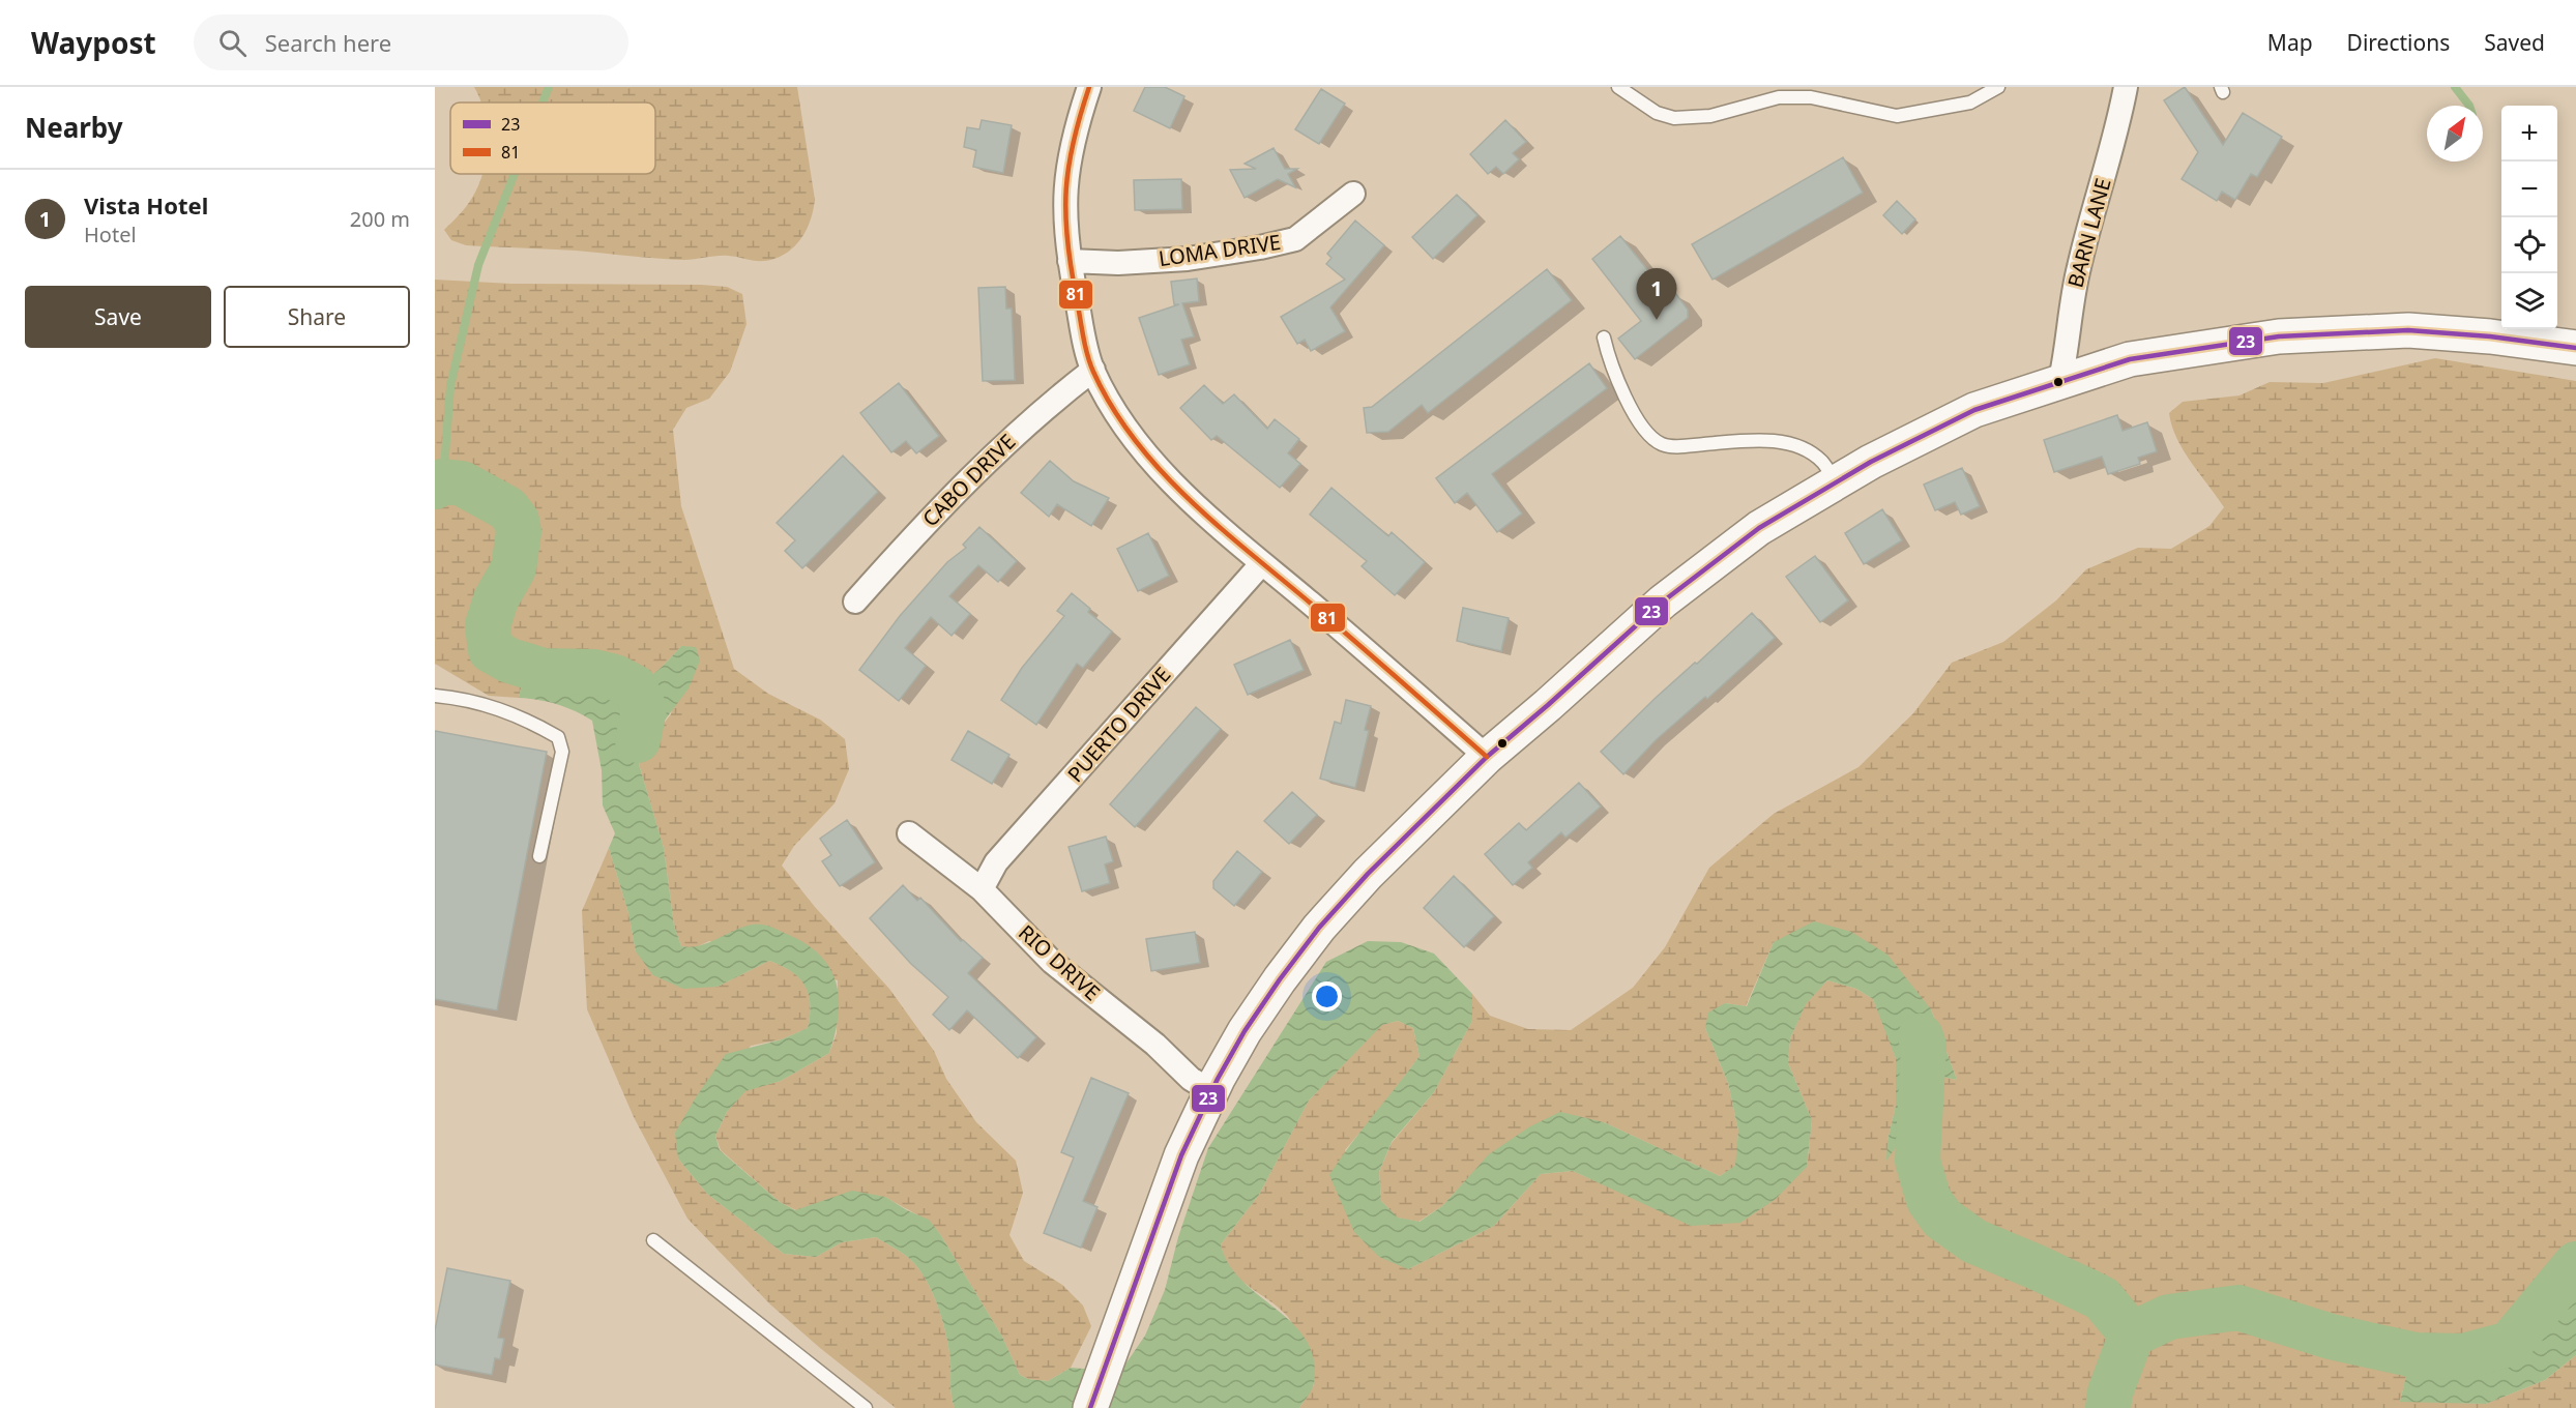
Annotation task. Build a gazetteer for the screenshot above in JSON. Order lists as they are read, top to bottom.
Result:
{
  "streets": {
    "street": [
      "BARN LANE",
      "LOMA DRIVE",
      "CABO DRIVE",
      "PUERTO DRIVE",
      "RIO DRIVE"
    ]
  },
  "crossings": [
    ["PUERTO DRIVE", "RIO DRIVE"]
  ],
  "lines": ["transit line 81", "transit line 23"],
  "legend": ["23", "81"],
  "north": "top right",
  "page": {
    "header": "Waypost",
    "search": "Search here",
    "nav": ["Map", "Directions", "Saved"],
    "heading": "Nearby",
    "map_buttons": ["+", "−"],
    "list": [
      {
        "mark": "1",
        "name": "Vista Hotel",
        "note": "Hotel",
        "value": "200 m"
      }
    ],
    "buttons": ["Save", "Share"],
    "pins": "1"
  }
}
